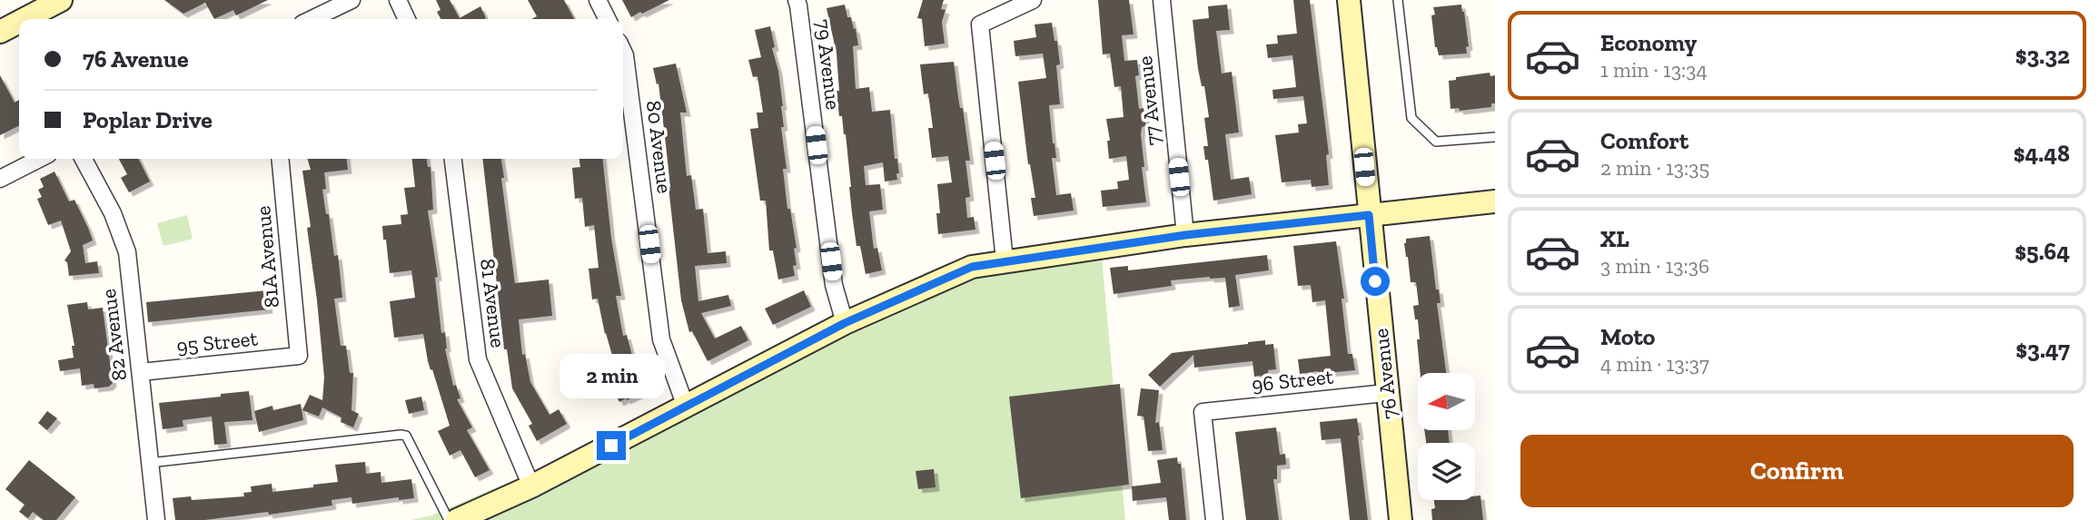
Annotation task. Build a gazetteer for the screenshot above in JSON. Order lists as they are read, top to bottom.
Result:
{
  "streets": {
    "street": [
      "79 Avenue",
      "77 Avenue",
      "80 Avenue",
      "81A Avenue",
      "81 Avenue",
      "82 Avenue",
      "95 Street",
      "76 Avenue",
      "96 Street"
    ]
  },
  "crossings": [
    ["81A Avenue", "95 Street"],
    ["82 Avenue", "95 Street"],
    ["76 Avenue", "96 Street"]
  ],
  "north": "left",
  "page": {
    "list": [
      {
        "name": "Economy",
        "note": "1 min · 13:34",
        "value": "$3.32"
      },
      {
        "name": "Comfort",
        "note": "2 min · 13:35",
        "value": "$4.48"
      },
      {
        "name": "XL",
        "note": "3 min · 13:36",
        "value": "$5.64"
      },
      {
        "name": "Moto",
        "note": "4 min · 13:37",
        "value": "$3.47"
      }
    ],
    "banner": ["76 Avenue", "Poplar Drive"],
    "bubble": "2 min",
    "buttons": "Confirm"
  }
}
